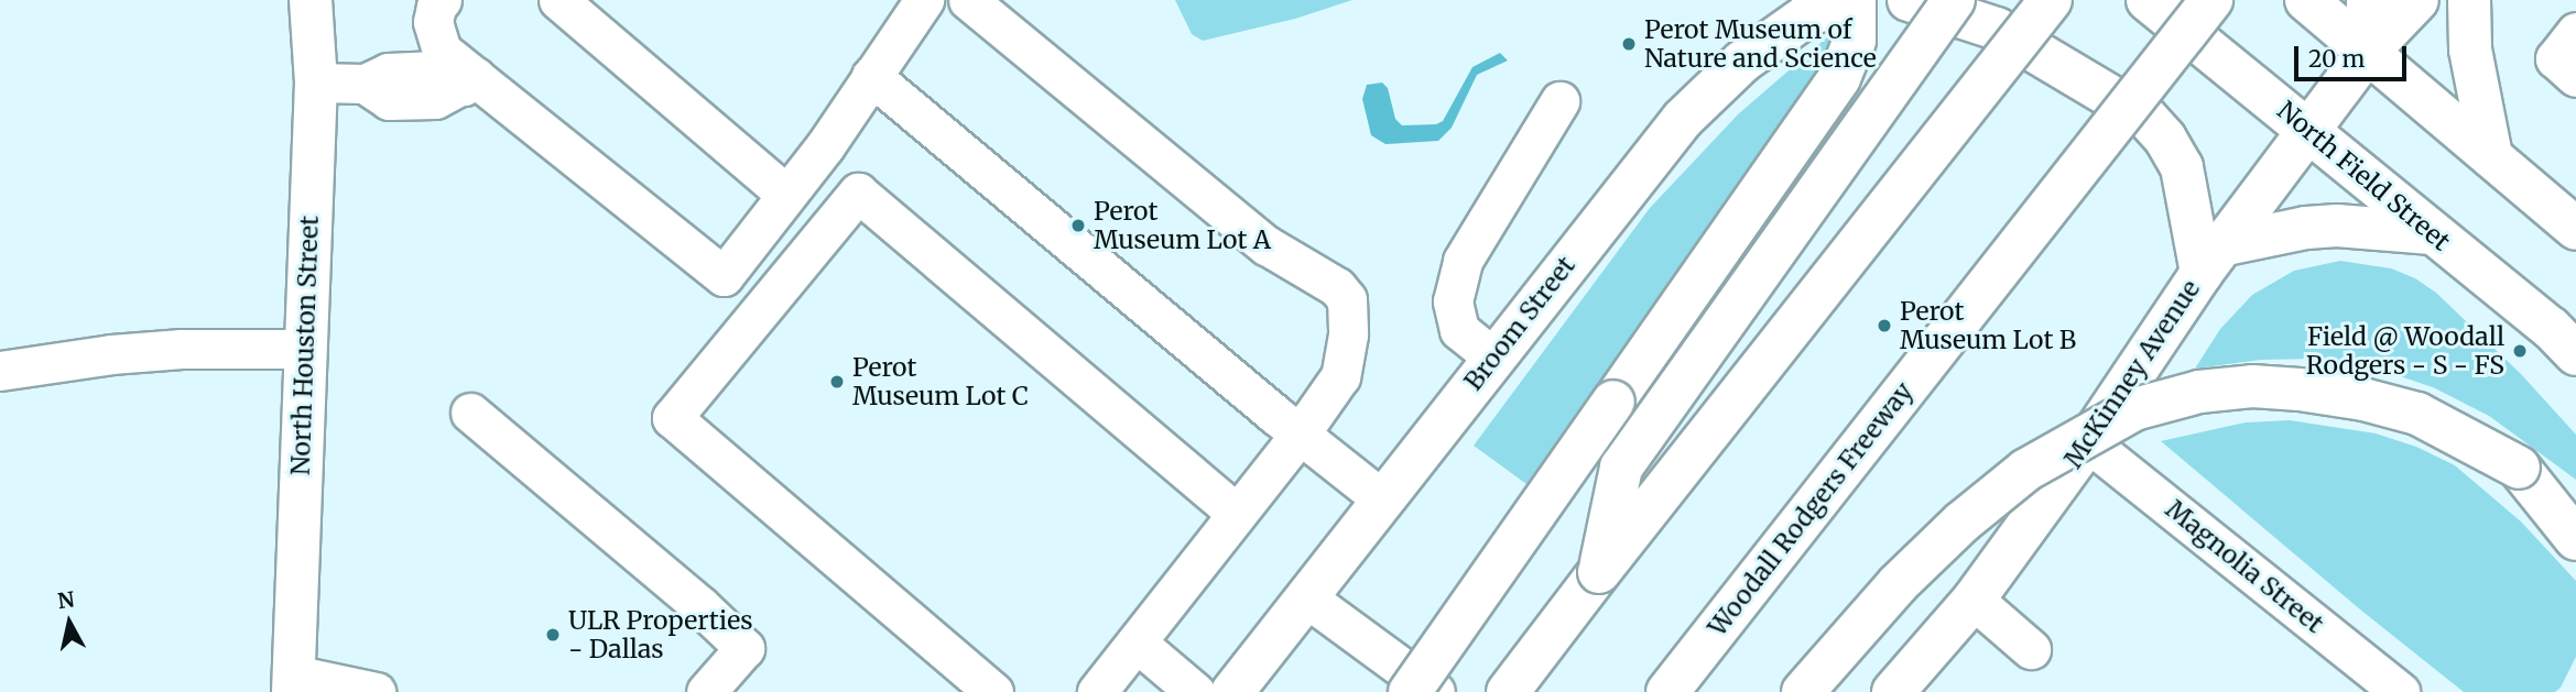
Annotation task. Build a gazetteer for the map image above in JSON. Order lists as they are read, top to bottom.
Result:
{
  "streets": {
    "main road": [
      "North Field Street",
      "Broom Street",
      "North Houston Street",
      "McKinney Avenue",
      "Woodall Rodgers Freeway"
    ],
    "street": ["Magnolia Street"]
  },
  "crossings": [
    ["North Field Street", "McKinney Avenue"],
    ["McKinney Avenue", "Magnolia Street"]
  ],
  "places": [
    "Perot Museum of Nature and Science",
    "Perot Museum Lot A",
    "Perot Museum Lot B",
    "Field @ Woodall Rodgers - S - FS",
    "Perot Museum Lot C",
    "ULR Properties - Dallas"
  ],
  "scale_bar": "20 m",
  "north": "top"
}
